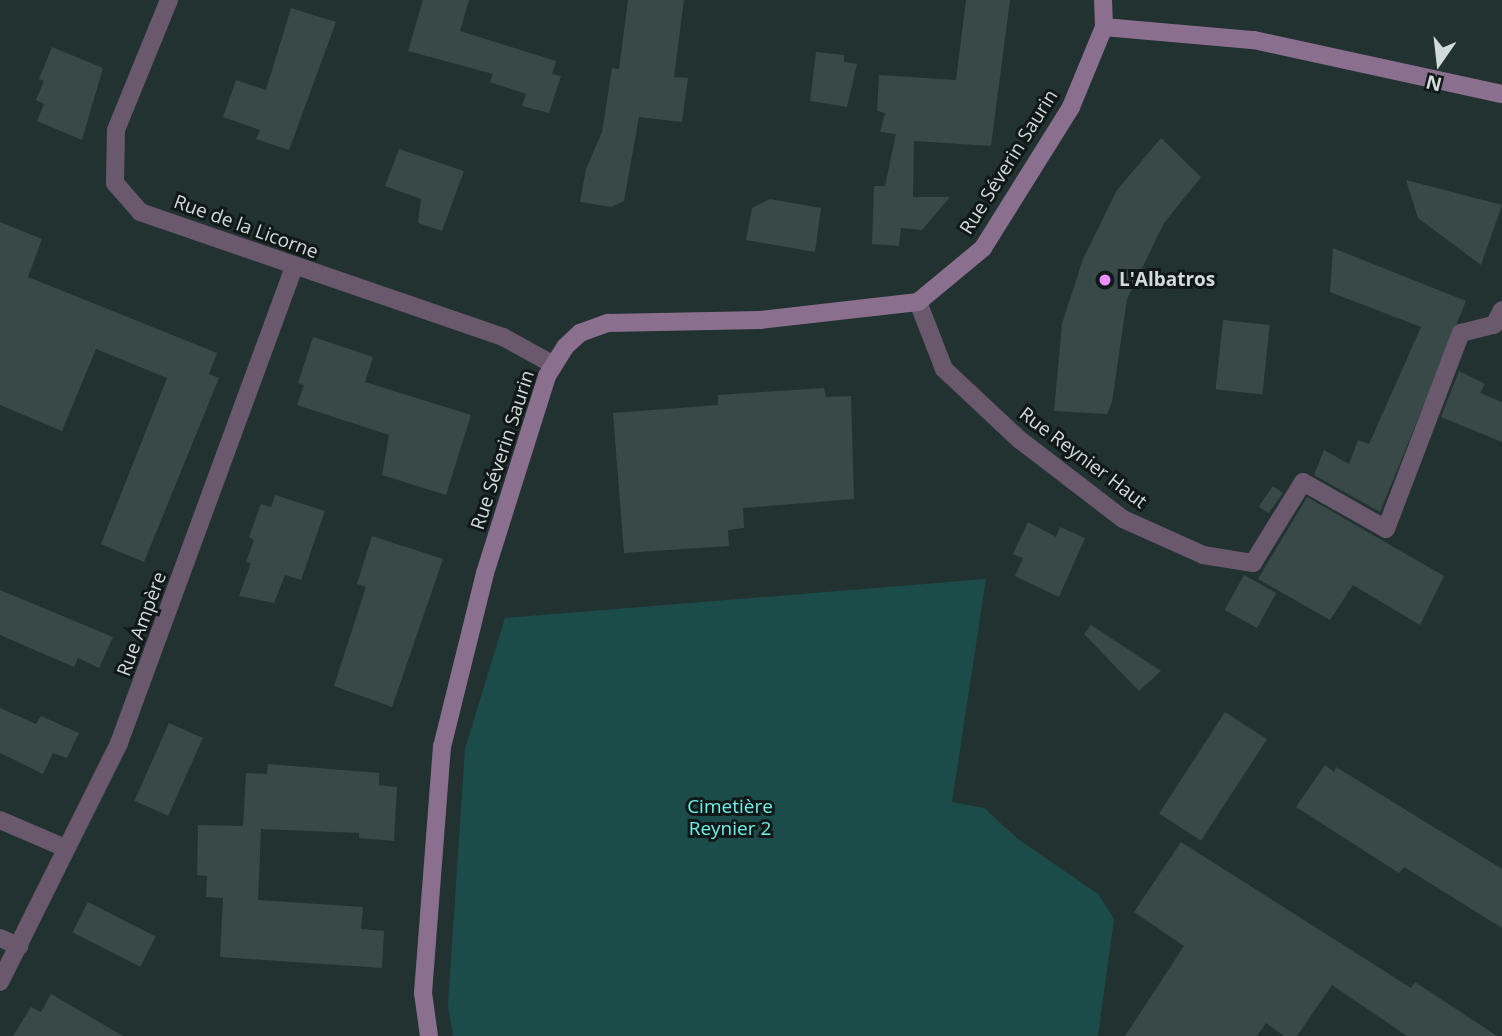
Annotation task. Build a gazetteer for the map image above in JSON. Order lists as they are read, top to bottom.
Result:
{
  "streets": {
    "street": [
      "Rue Séverin Saurin",
      "Rue de la Licorne",
      "Rue Reynier Haut",
      "Rue Ampère"
    ]
  },
  "crossings": [
    ["Rue Séverin Saurin", "Rue de la Licorne"],
    ["Rue Séverin Saurin", "Rue Reynier Haut"],
    ["Rue de la Licorne", "Rue Ampère"]
  ],
  "parks": ["Cimetière Reynier 2"],
  "places": ["L'Albatros"],
  "north": "bottom"
}
